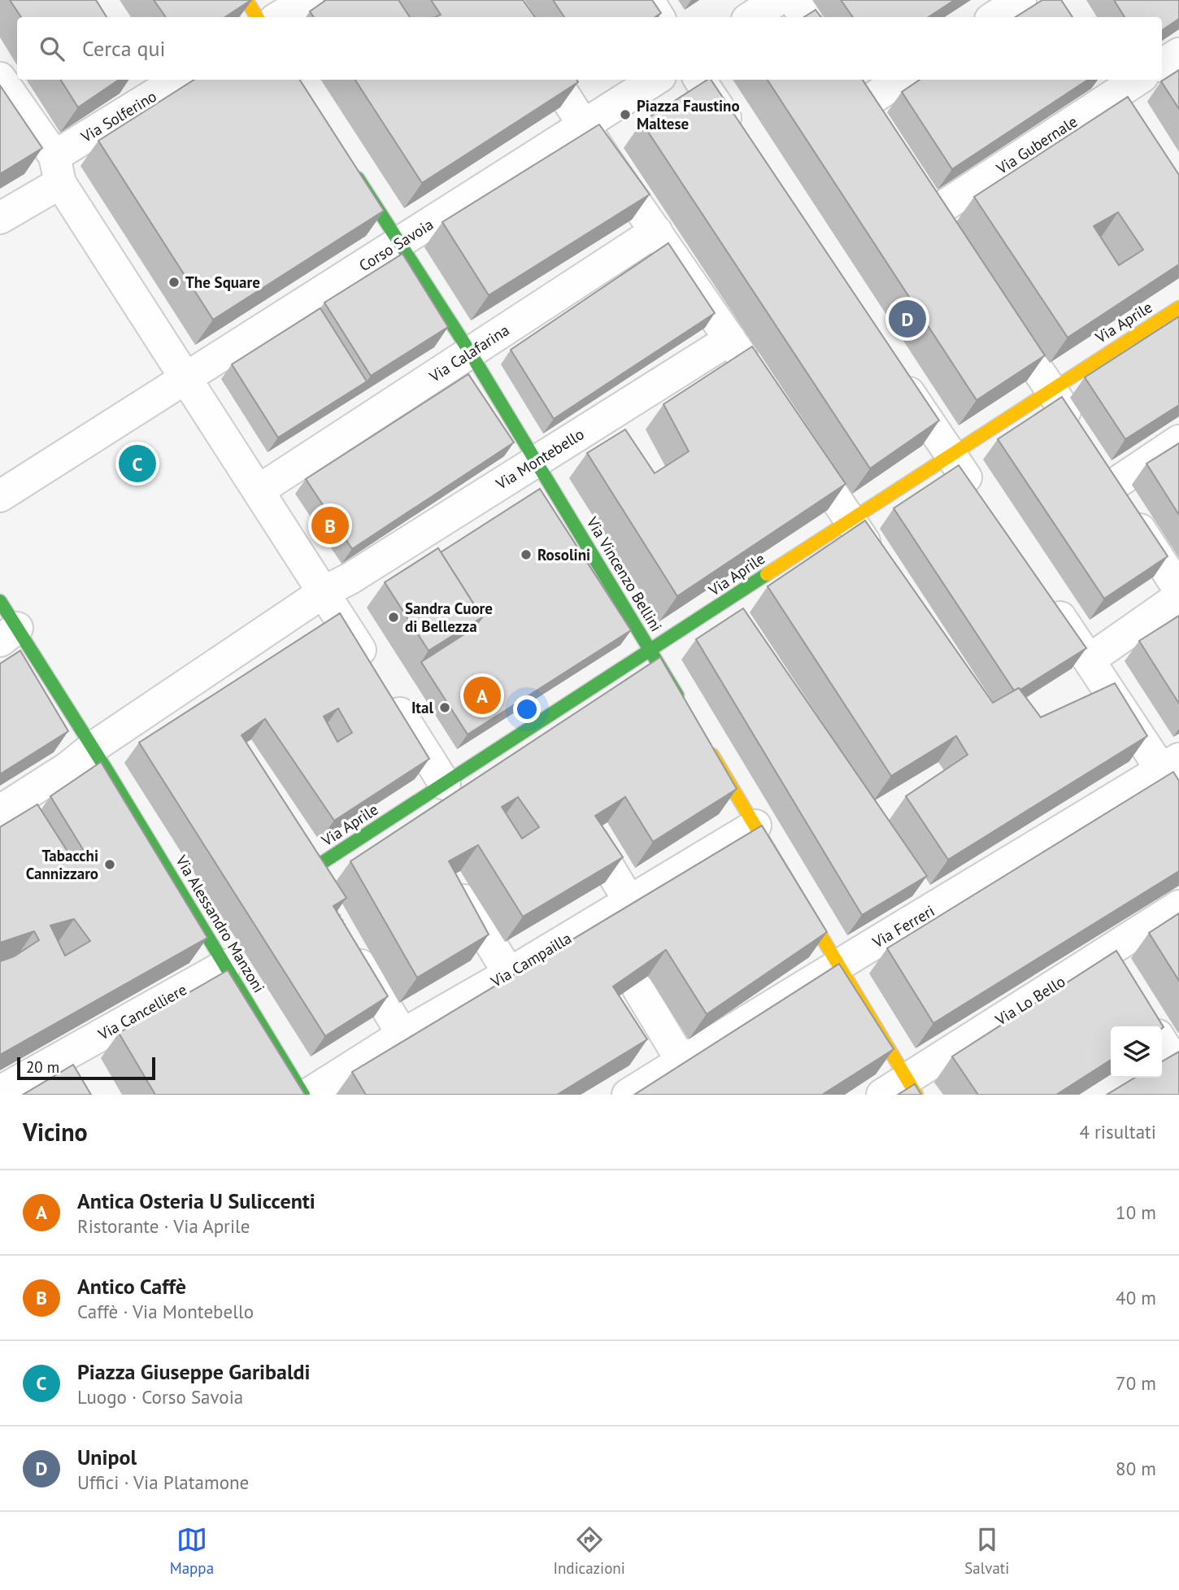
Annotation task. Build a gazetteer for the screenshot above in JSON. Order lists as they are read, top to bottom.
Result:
{
  "streets": {
    "street": [
      "Via Solferino",
      "Via Gubernale",
      "Corso Savoia",
      "Via Aprile",
      "Via Calafarina",
      "Via Montebello",
      "Via Vincenzo Bellini",
      "Via Alessandro Manzoni",
      "Via Ferreri",
      "Via Campailla",
      "Via Lo Bello",
      "Via Cancelliere"
    ]
  },
  "crossings": [
    ["Corso Savoia", "Via Vincenzo Bellini"],
    ["Via Aprile", "Via Vincenzo Bellini"],
    ["Via Calafarina", "Via Vincenzo Bellini"],
    ["Via Montebello", "Via Vincenzo Bellini"],
    ["Via Montebello", "Via Alessandro Manzoni"],
    ["Via Alessandro Manzoni", "Via Campailla"],
    ["Via Alessandro Manzoni", "Via Cancelliere"]
  ],
  "places": [
    "Piazza Faustino Maltese",
    "The Square",
    "Rosolini",
    "Sandra Cuore di Bellezza",
    "Ital",
    "Tabacchi Cannizzaro"
  ],
  "scale_bar": "20 m",
  "page": {
    "search": "Cerca qui",
    "pins": [
      "D",
      "C",
      "B",
      "A"
    ],
    "scale": "20 m",
    "heading": ["Vicino", "4 risultati"],
    "list": [
      {
        "mark": "A",
        "name": "Antica Osteria U Suliccenti",
        "note": "Ristorante · Via Aprile",
        "value": "10 m"
      },
      {
        "mark": "B",
        "name": "Antico Caffè",
        "note": "Caffè · Via Montebello",
        "value": "40 m"
      },
      {
        "mark": "C",
        "name": "Piazza Giuseppe Garibaldi",
        "note": "Luogo · Corso Savoia",
        "value": "70 m"
      },
      {
        "mark": "D",
        "name": "Unipol",
        "note": "Uffici · Via Platamone",
        "value": "80 m"
      }
    ],
    "nav": ["Mappa", "Indicazioni", "Salvati"]
  }
}
